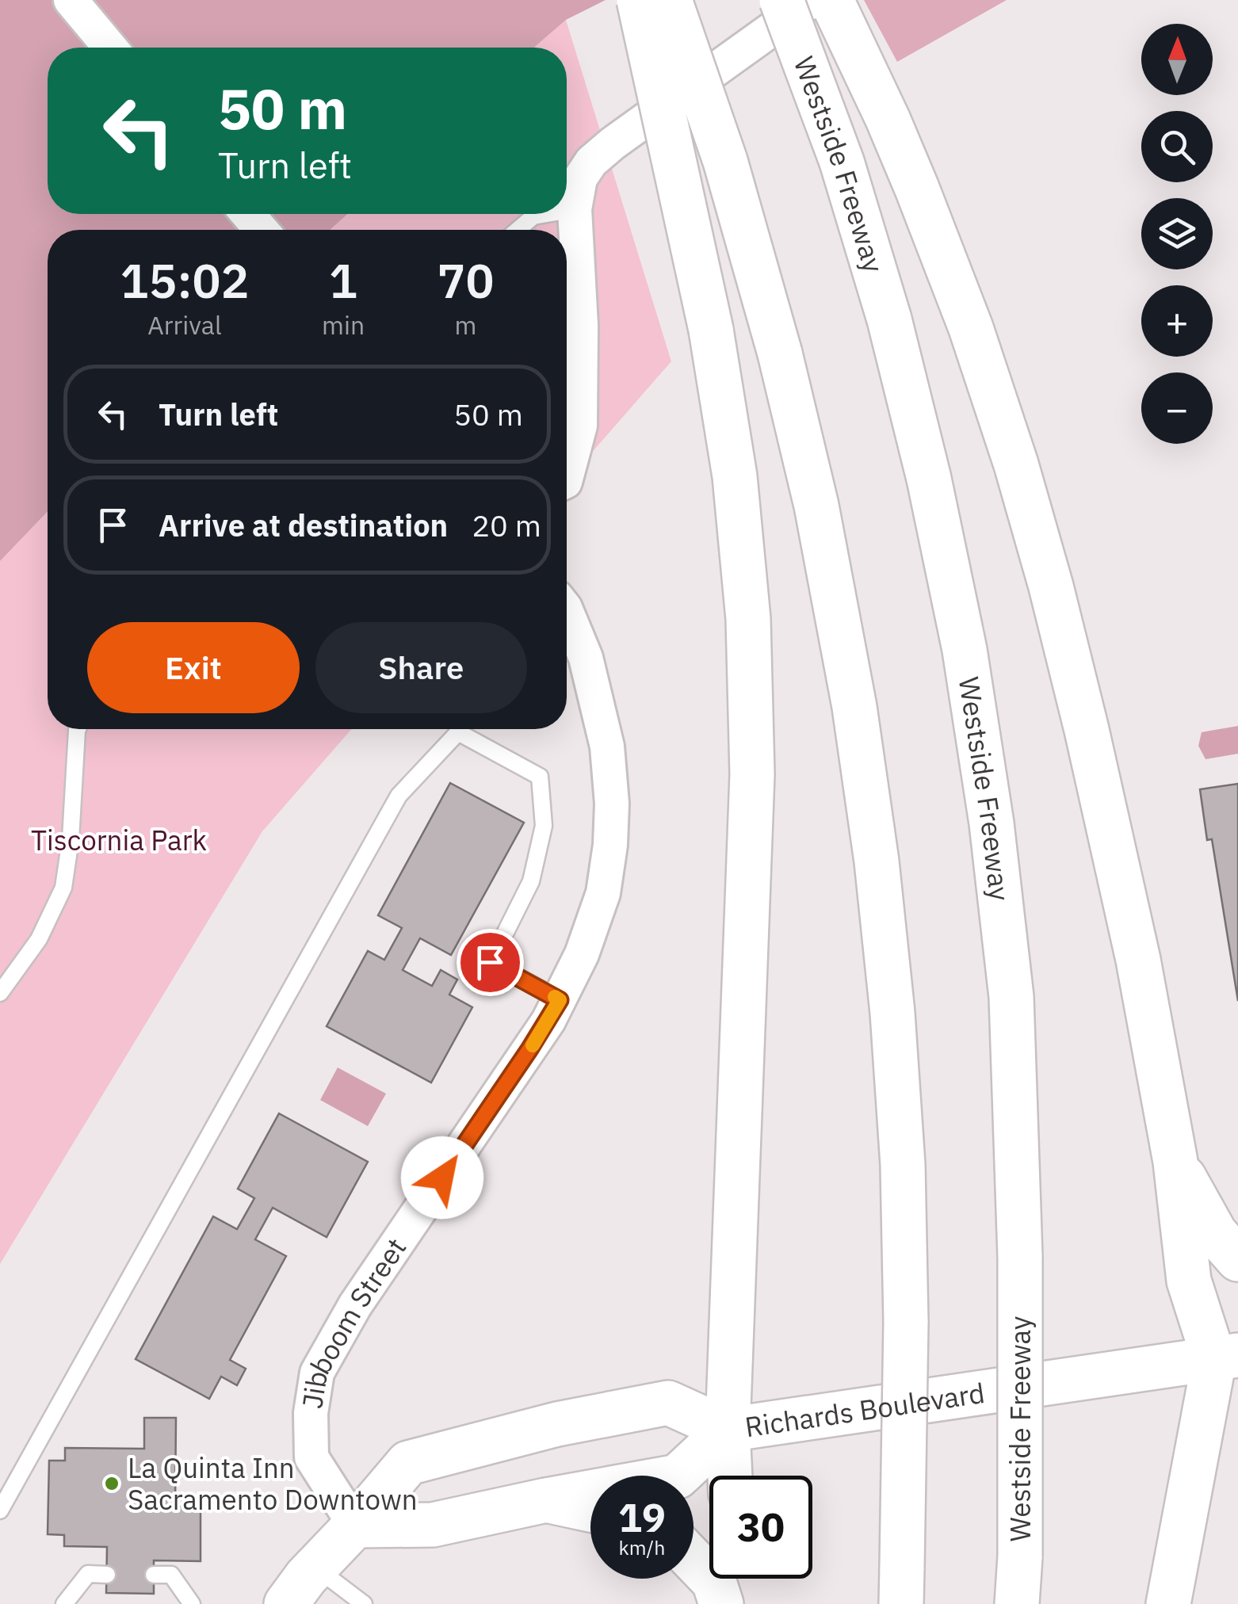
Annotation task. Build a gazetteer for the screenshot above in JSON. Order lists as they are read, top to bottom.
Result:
{
  "streets": {
    "main road": ["Westside Freeway", "Richards Boulevard"],
    "street": ["Jibboom Street"]
  },
  "crossings": [
    ["Jibboom Street", "Richards Boulevard"]
  ],
  "parks": ["Tiscornia Park"],
  "places": ["La Quinta Inn Sacramento Downtown"],
  "north": "top",
  "page": {
    "map_buttons": ["+", "−"],
    "turn": ["50 m", "Turn left"],
    "eta": [
      "15:02",
      "Arrival",
      "1",
      "min",
      "70",
      "m"
    ],
    "list": [
      {
        "name": "Turn left",
        "value": "50 m"
      },
      {
        "name": "Arrive at destination",
        "value": "20 m"
      }
    ],
    "buttons": ["Exit", "Share"],
    "speed": "19 km/h",
    "limit": "30"
  }
}
